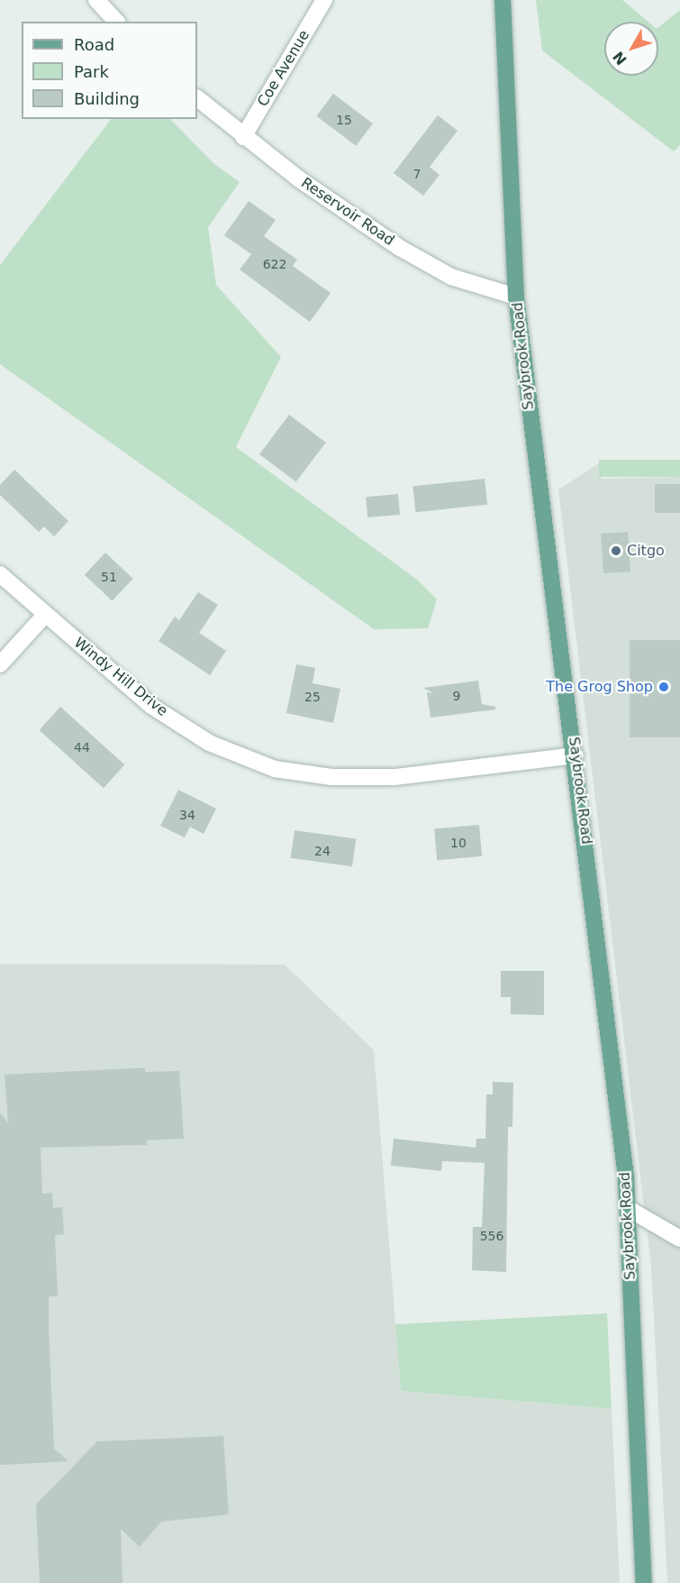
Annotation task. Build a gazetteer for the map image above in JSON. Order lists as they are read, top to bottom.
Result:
{
  "streets": {
    "main road": ["Saybrook Road"],
    "street": ["Coe Avenue", "Reservoir Road", "Windy Hill Drive"]
  },
  "crossings": [
    ["Coe Avenue", "Reservoir Road"],
    ["Reservoir Road", "Saybrook Road"],
    ["Saybrook Road", "Windy Hill Drive"]
  ],
  "places": ["Citgo", "The Grog Shop"],
  "house_numbers": [
    "15",
    "7",
    "622",
    "51",
    "9",
    "25",
    "44",
    "34",
    "10",
    "24",
    "556"
  ],
  "legend": ["Road", "Park", "Building"],
  "north": "bottom left"
}
